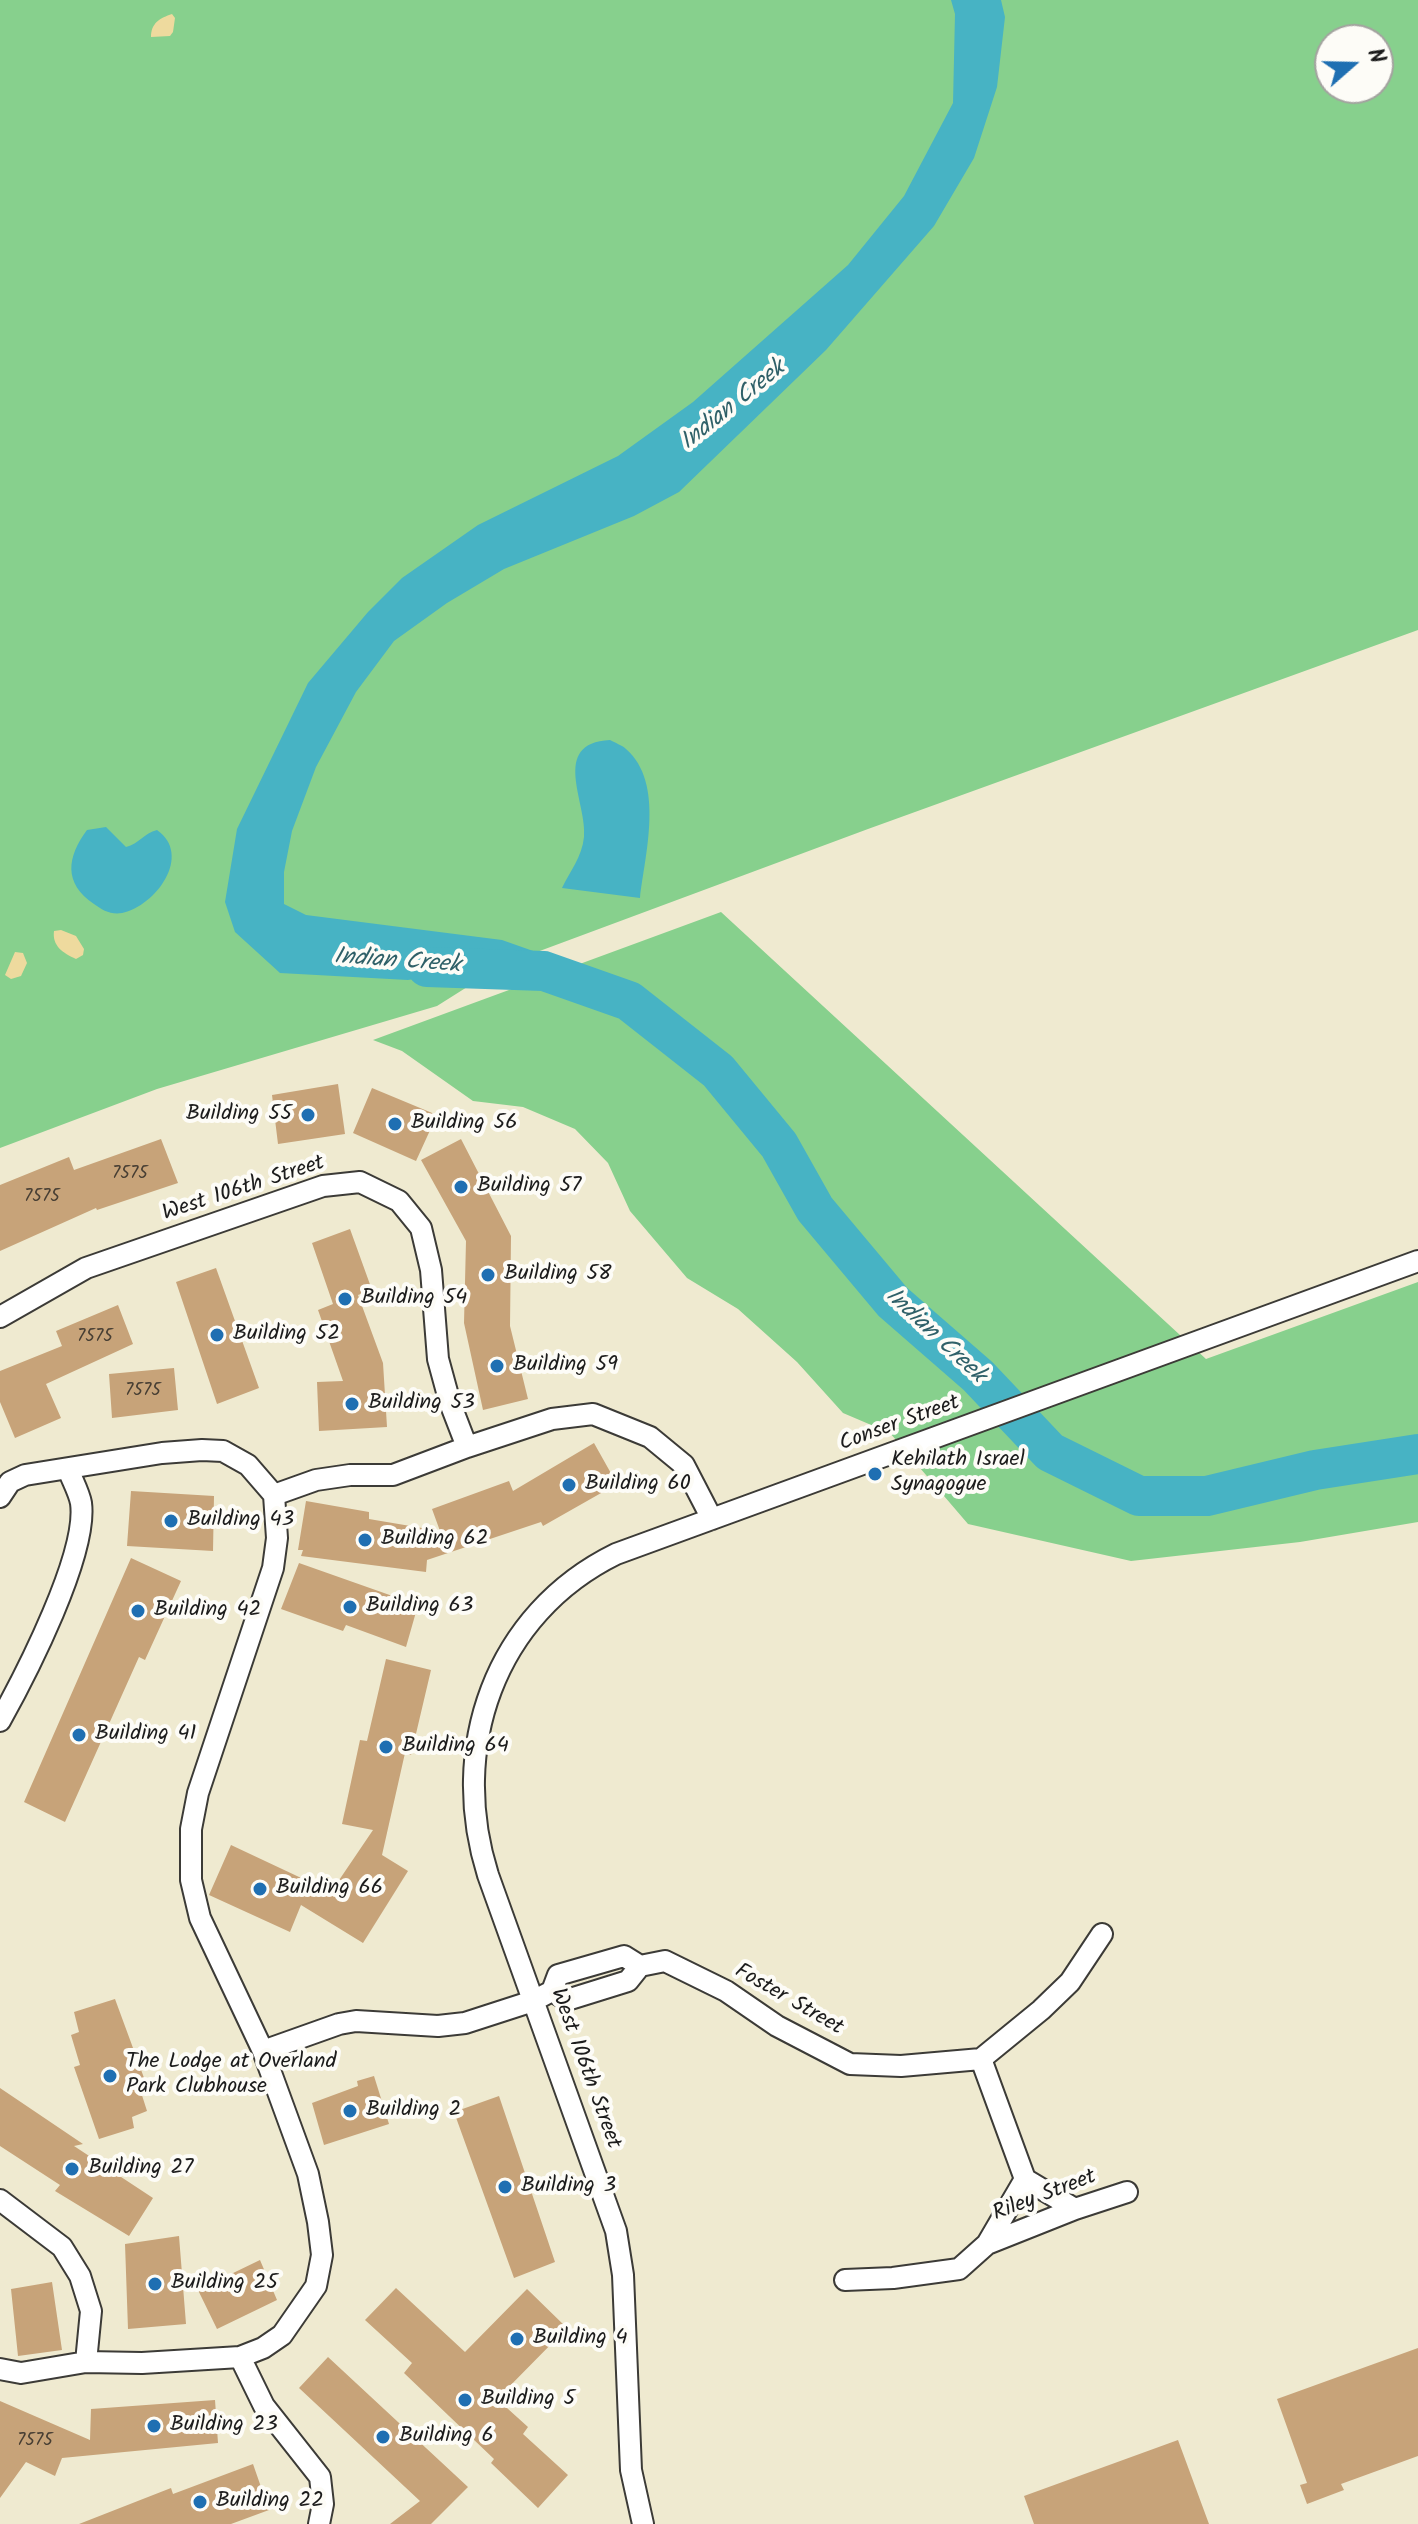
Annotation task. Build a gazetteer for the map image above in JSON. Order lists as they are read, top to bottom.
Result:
{
  "streets": {
    "street": [
      "West 106th Street",
      "Conser Street",
      "Foster Street",
      "Riley Street"
    ]
  },
  "crossings": [
    ["West 106th Street", "Conser Street"],
    ["West 106th Street", "Foster Street"]
  ],
  "water": ["Indian Creek"],
  "places": [
    "Building 55",
    "Building 56",
    "Building 57",
    "Building 58",
    "Building 54",
    "Building 52",
    "Building 59",
    "Building 53",
    "Kehilath Israel Synagogue",
    "Building 60",
    "Building 43",
    "Building 62",
    "Building 63",
    "Building 42",
    "Building 41",
    "Building 64",
    "Building 66",
    "The Lodge at Overland Park Clubhouse",
    "Building 2",
    "Building 27",
    "Building 3",
    "Building 25",
    "Building 4",
    "Building 5",
    "Building 23",
    "Building 6",
    "Building 22"
  ],
  "house_numbers": [
    "7575",
    "7575",
    "7575",
    "7575",
    "7575"
  ],
  "north": "right"
}
